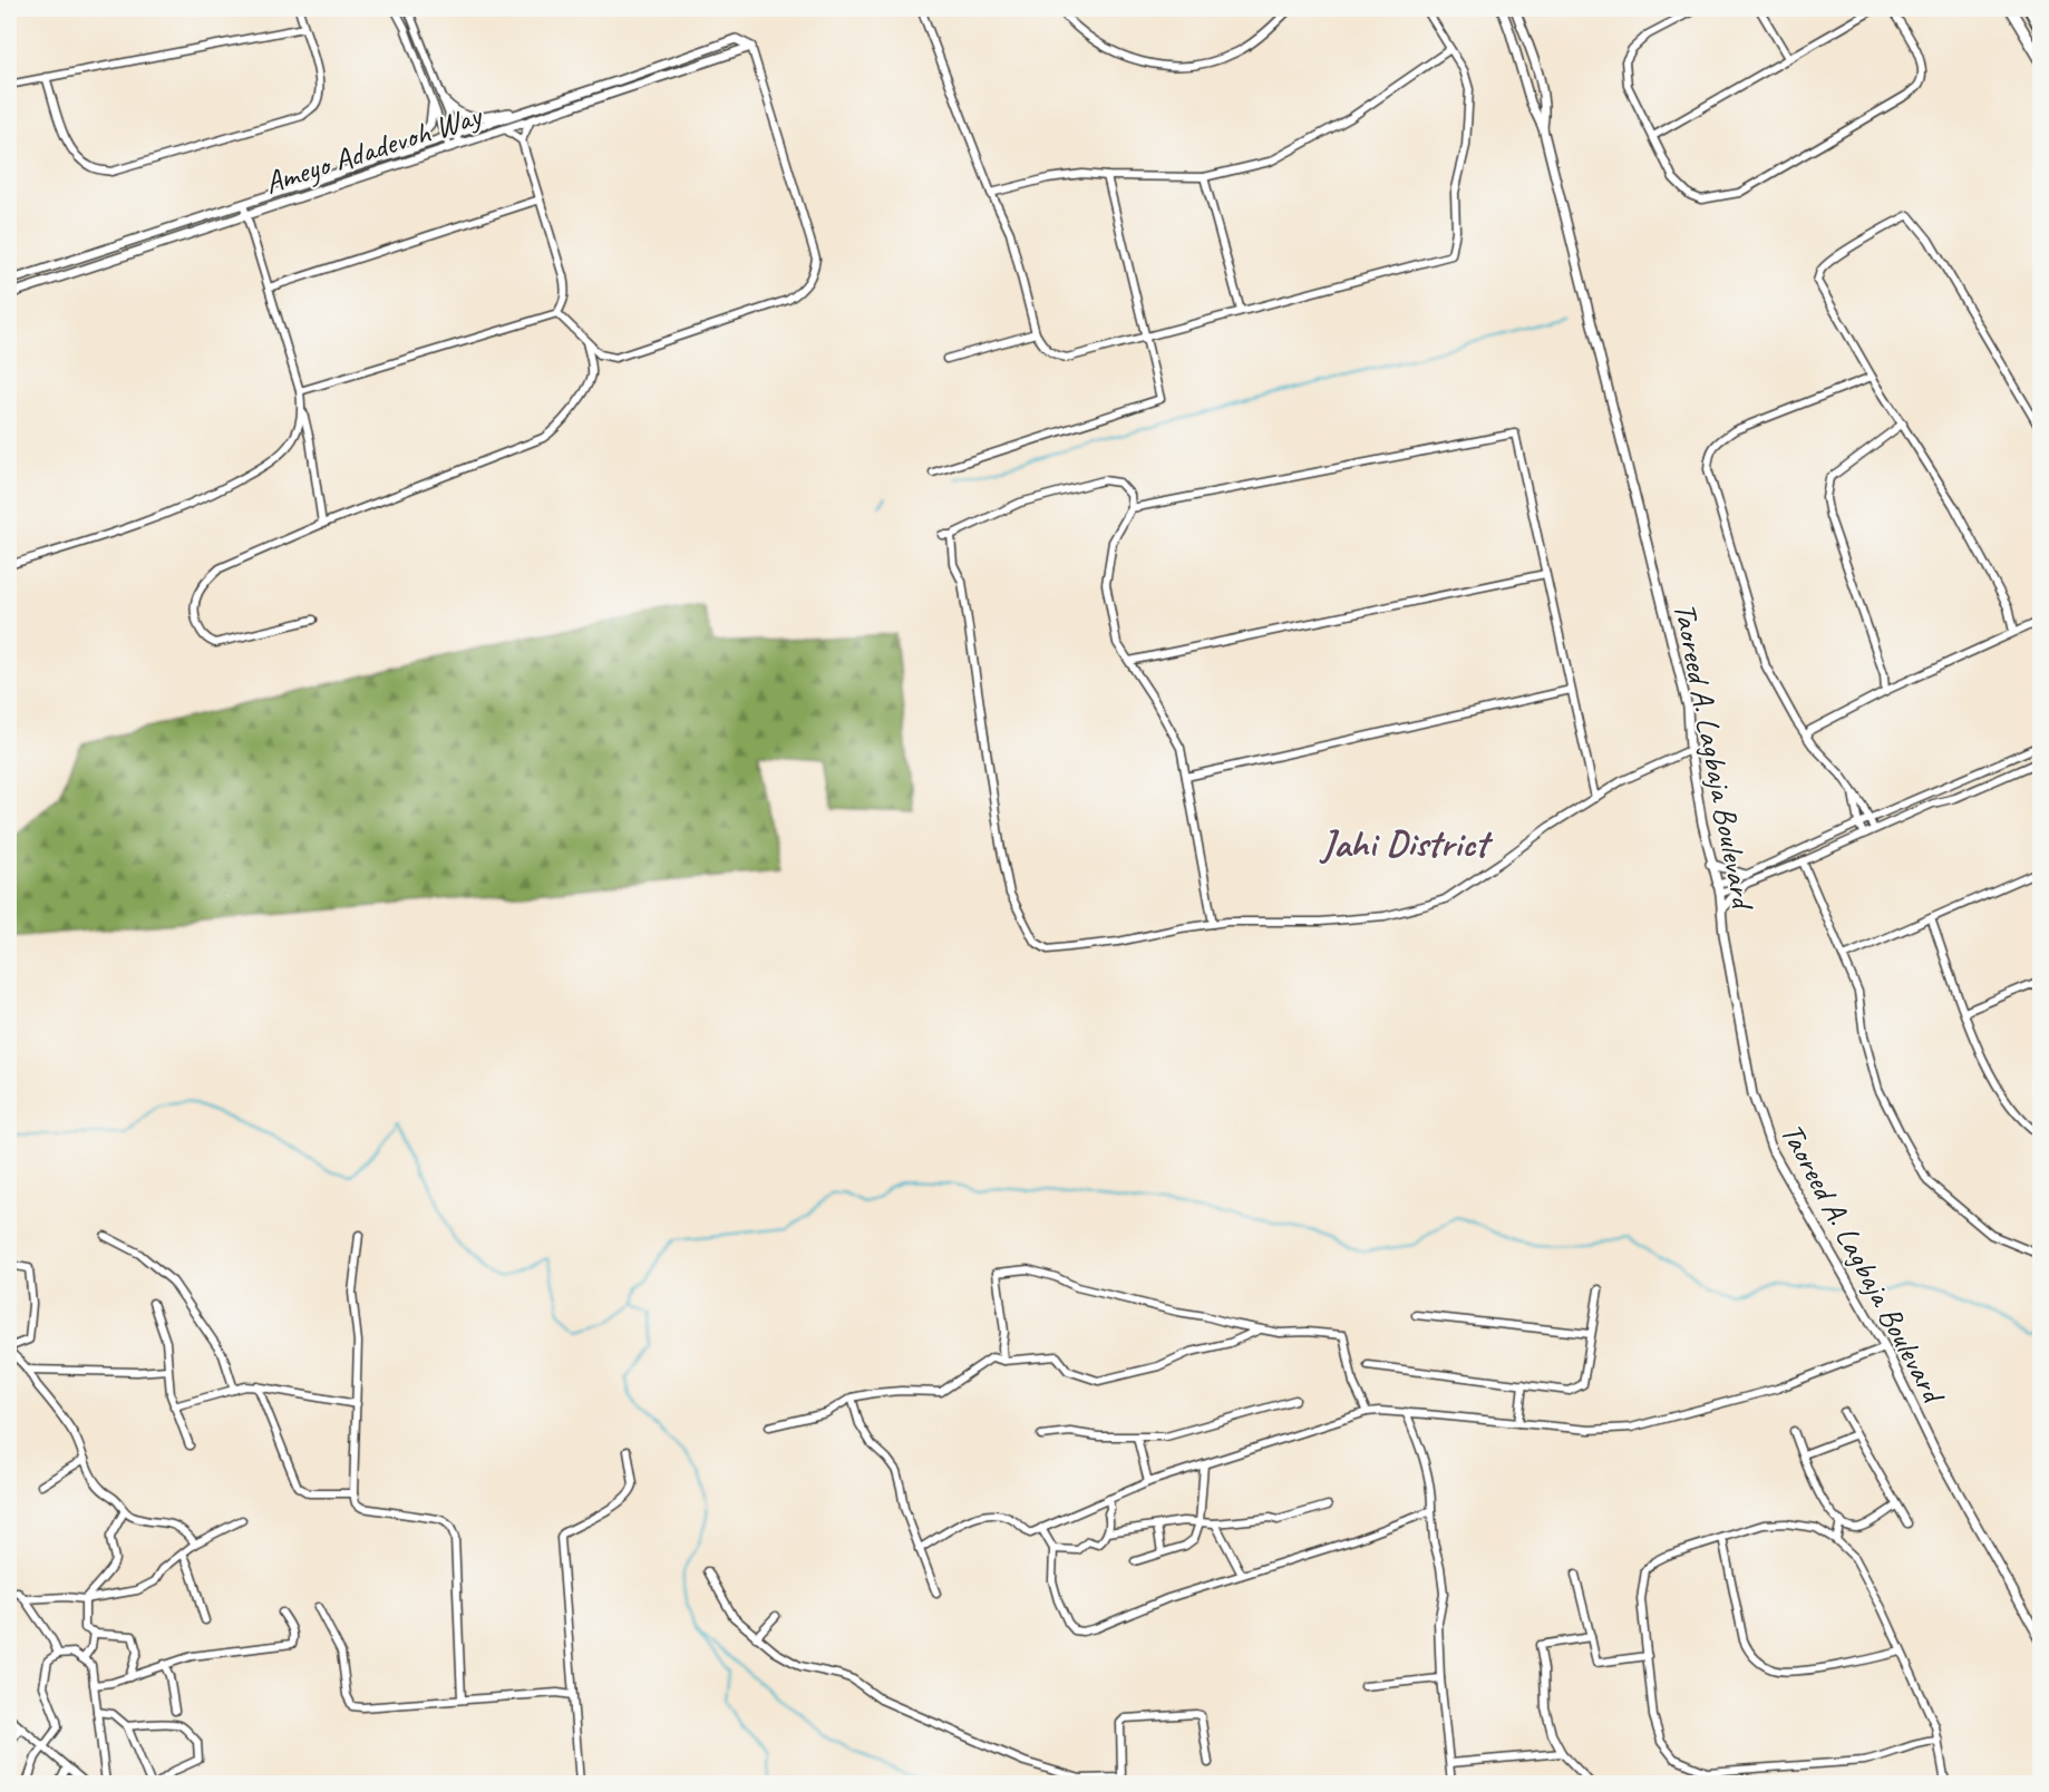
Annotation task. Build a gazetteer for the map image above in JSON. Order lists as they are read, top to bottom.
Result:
{
  "streets": {
    "street": ["Ameyo Adadevoh Way", "Taoreed A. Lagbaja Boulevard"]
  },
  "districts": ["Jahi District"]
}
